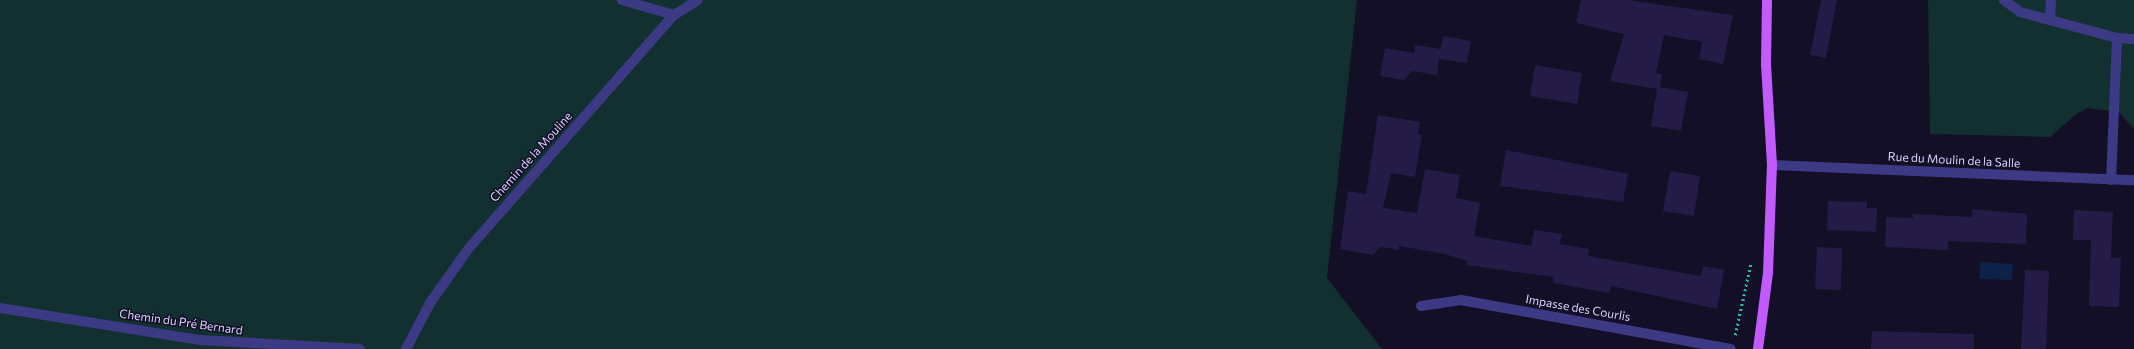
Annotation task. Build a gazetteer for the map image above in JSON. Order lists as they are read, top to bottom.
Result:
{
  "streets": {
    "street": [
      "Chemin de la Mouline",
      "Rue du Moulin de la Salle",
      "Impasse des Courlis",
      "Chemin du Pré Bernard"
    ]
  }
}
